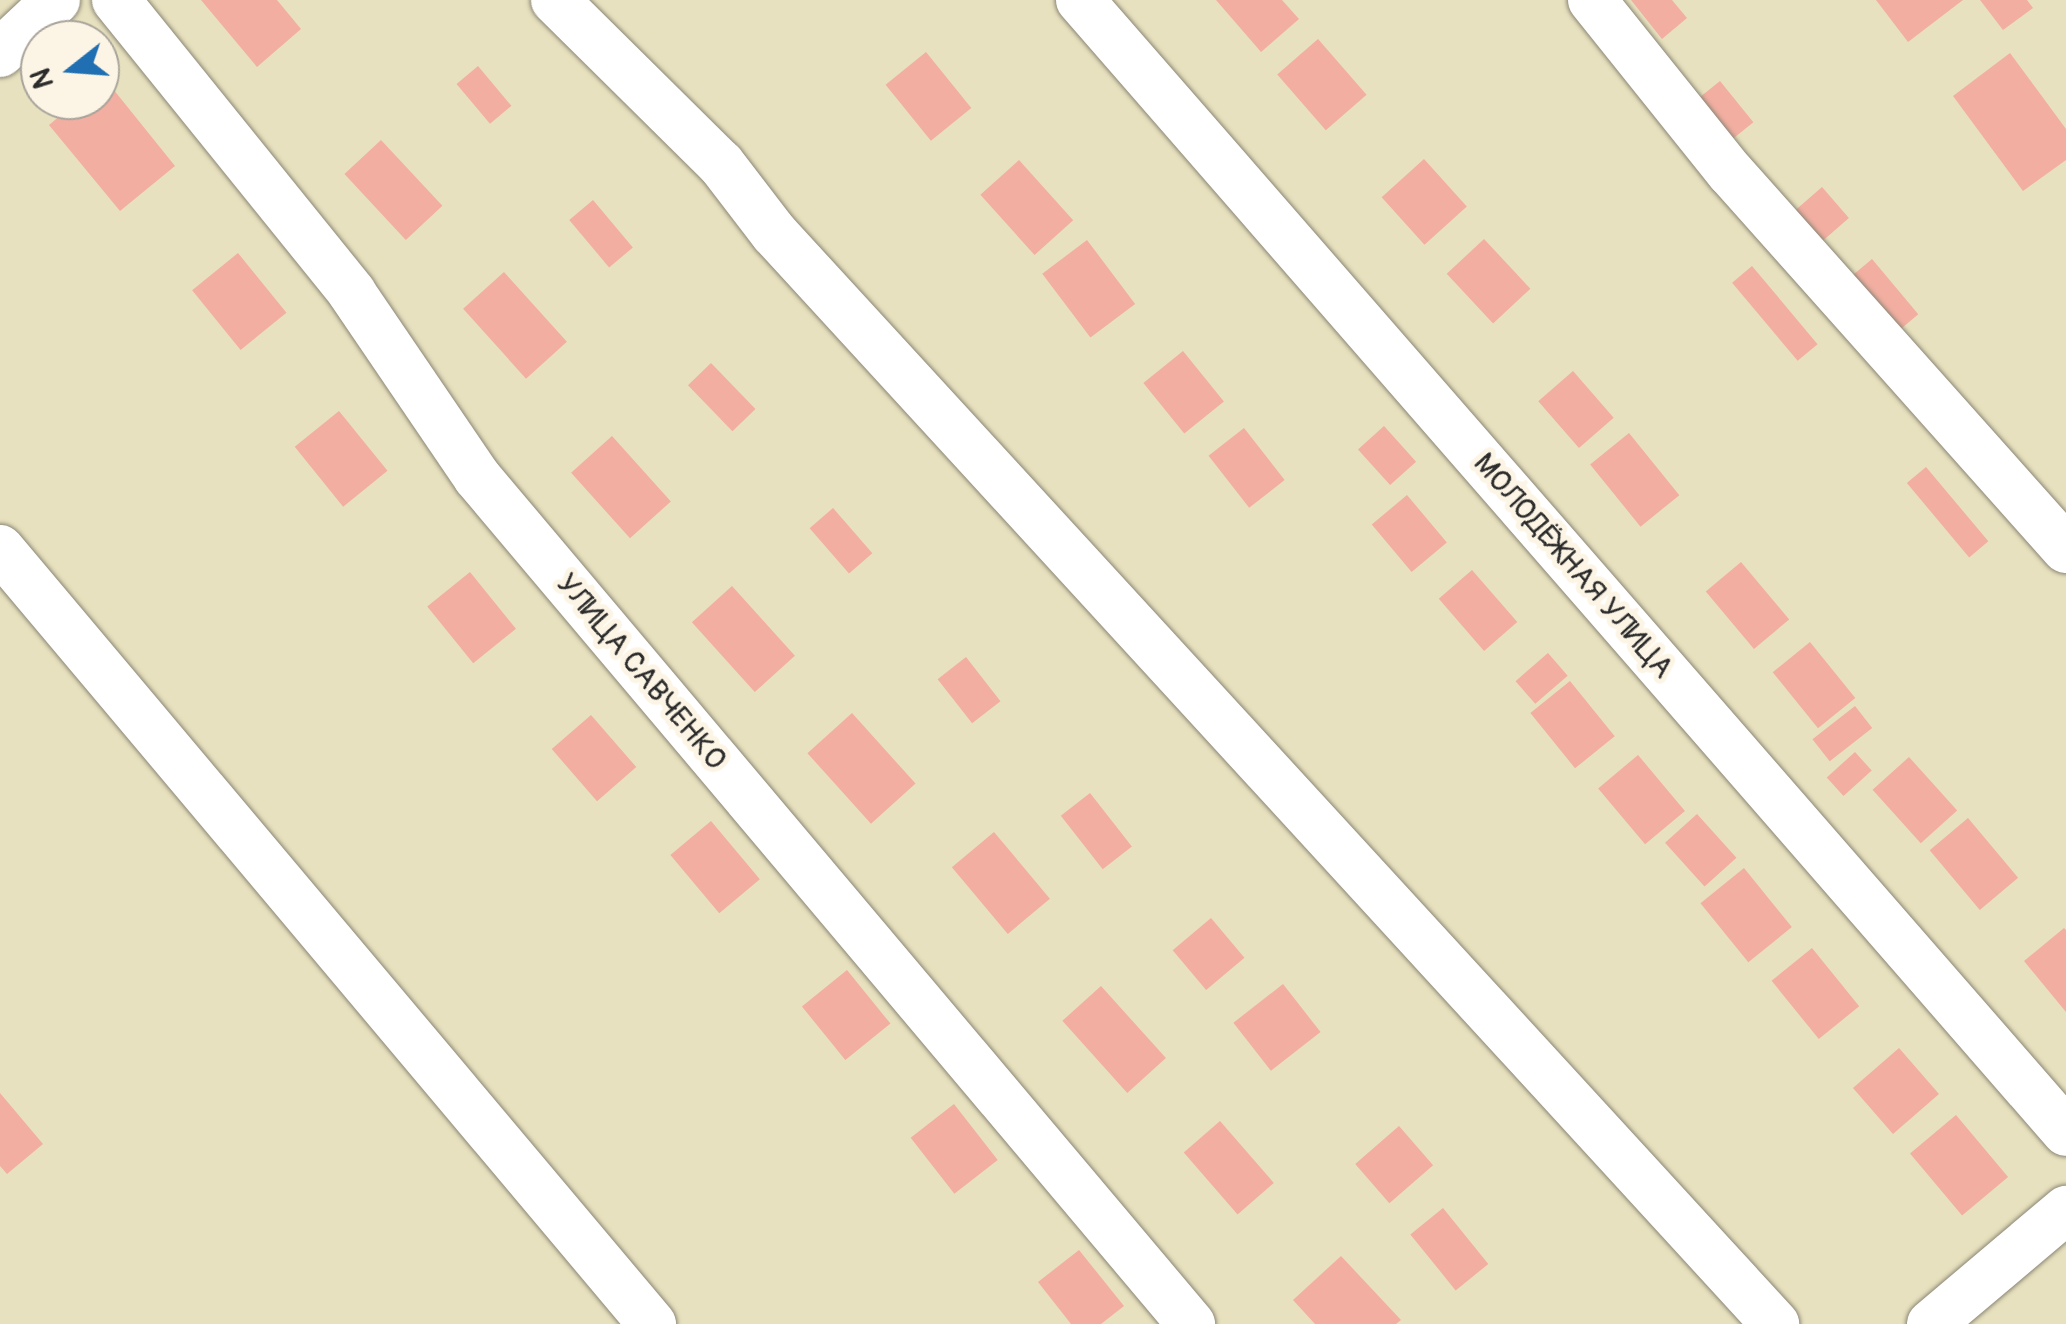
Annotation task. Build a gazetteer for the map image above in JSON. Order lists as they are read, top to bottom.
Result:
{
  "streets": {
    "street": ["МОЛОДЁЖНАЯ УЛИЦА", "УЛИЦА САВЧЕНКО"]
  },
  "north": "left"
}
